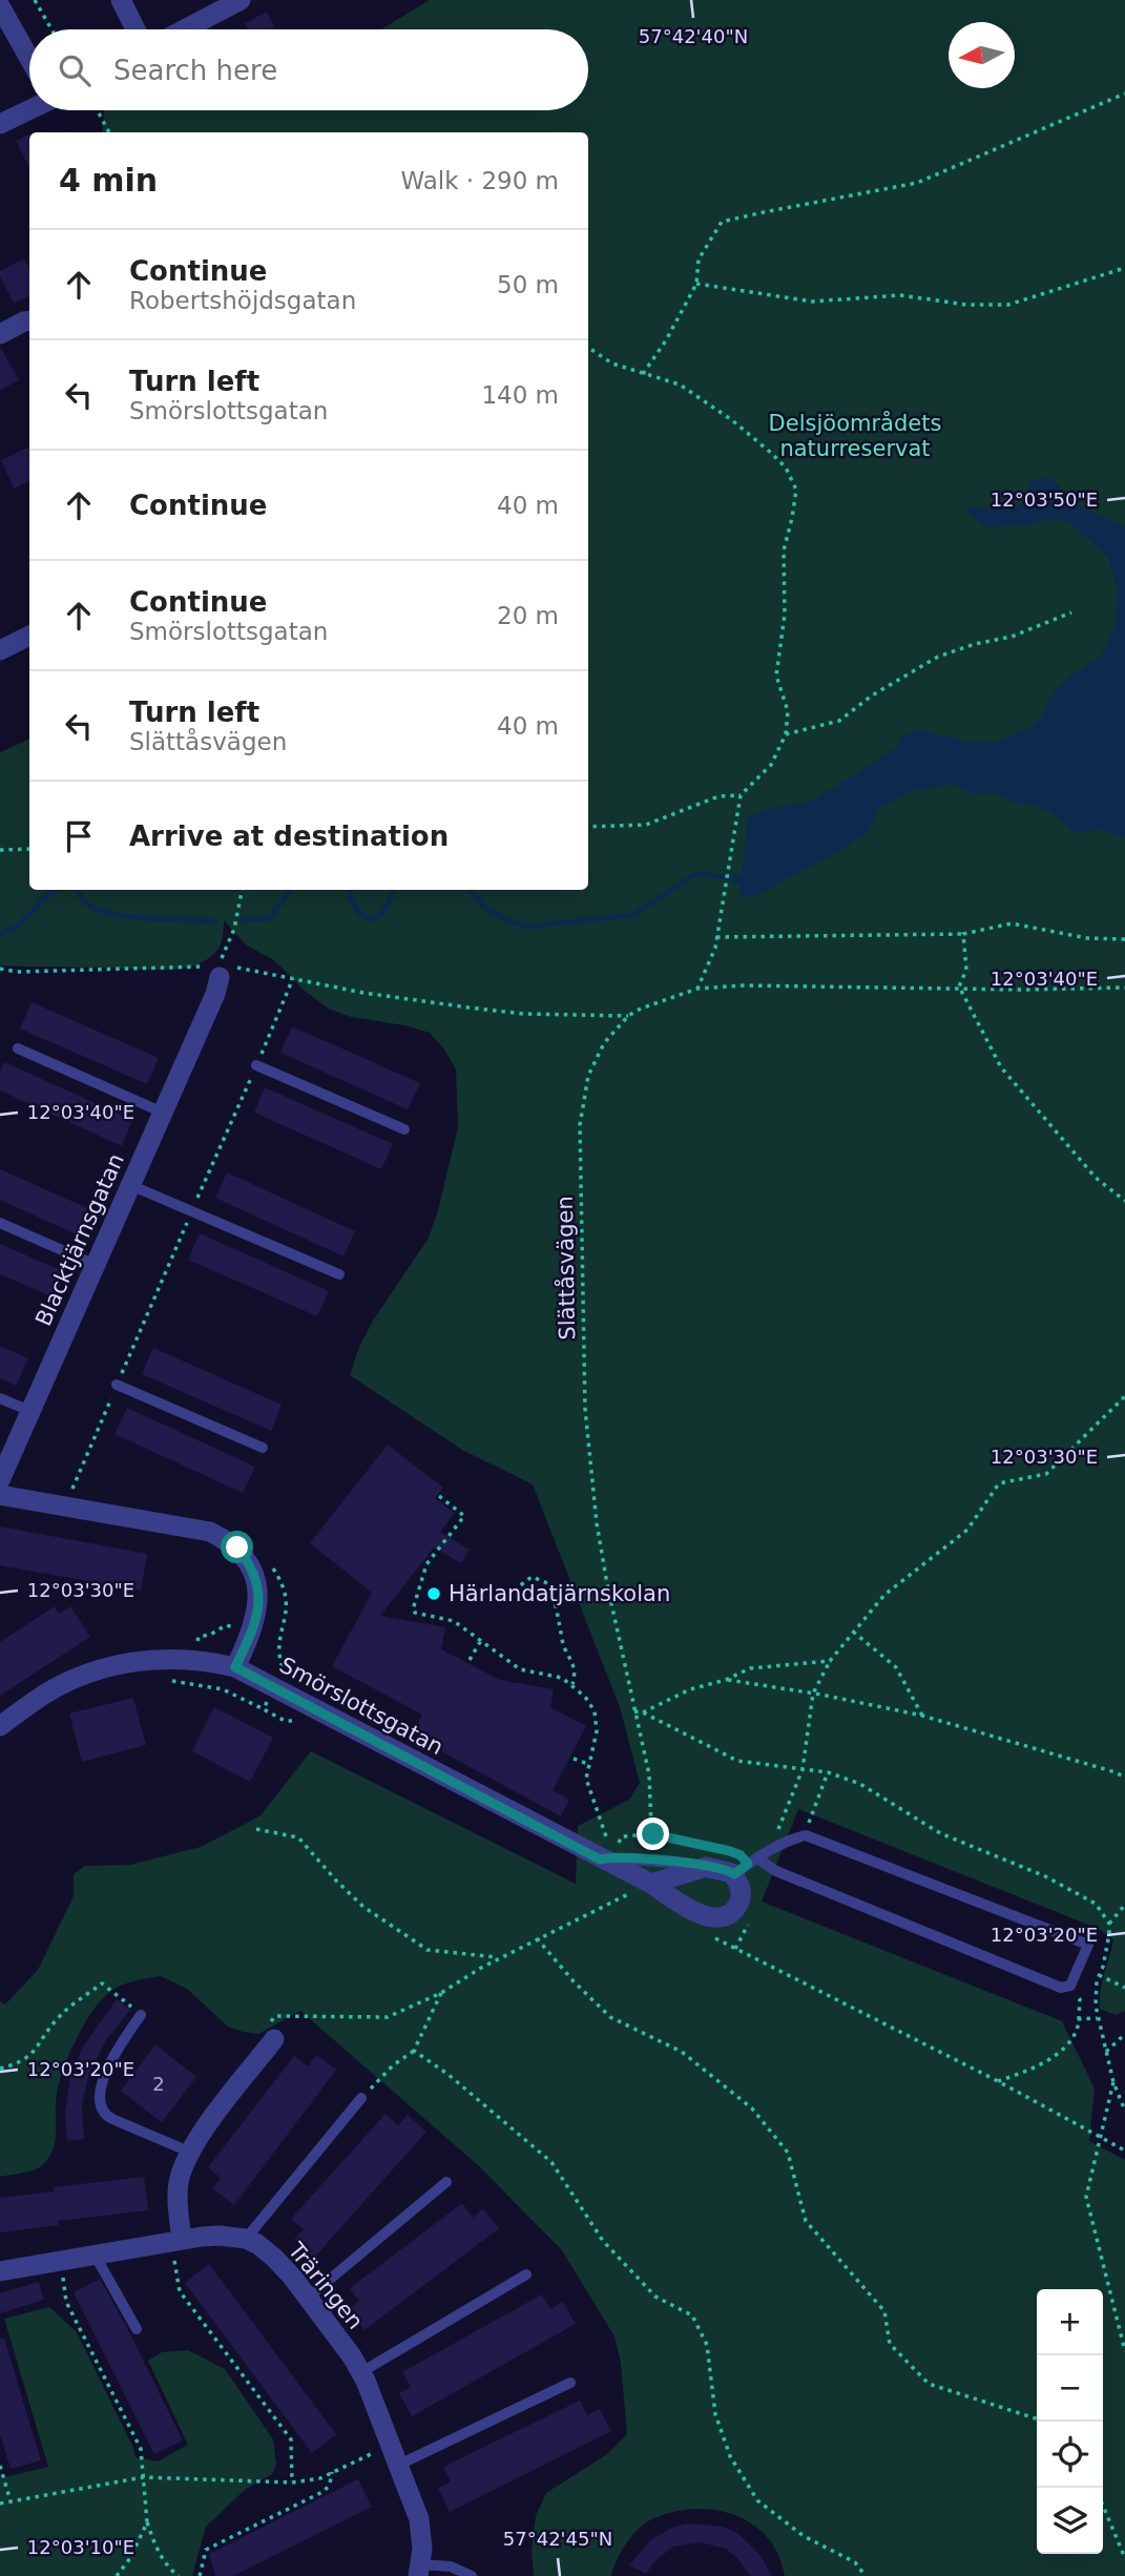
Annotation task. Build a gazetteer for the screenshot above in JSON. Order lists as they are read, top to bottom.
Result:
{
  "streets": {
    "street": ["Blacktjärnsgatan", "Smörslottsgatan", "Träringen"],
    "path": ["Slättåsvägen"]
  },
  "parks": ["Delsjöområdets naturreservat"],
  "places": ["Härlandatjärnskolan"],
  "house_numbers": ["2"],
  "north": "left",
  "page": {
    "search": "Search here",
    "heading": ["4 min", "Walk · 290 m"],
    "list": [
      ["Continue", "Robertshöjdsgatan", "50 m"],
      ["Turn left", "Smörslottsgatan", "140 m"],
      ["Continue", "40 m"],
      ["Continue", "Smörslottsgatan", "20 m"],
      ["Turn left", "Slättåsvägen", "40 m"],
      "Arrive at destination"
    ],
    "map_buttons": ["+", "−"]
  },
  "coordinates": [
    "57°42'40\"N",
    "12°03'50\"E",
    "12°03'40\"E",
    "12°03'30\"E",
    "12°03'20\"E",
    "57°42'45\"N",
    "12°03'10\"E"
  ]
}
